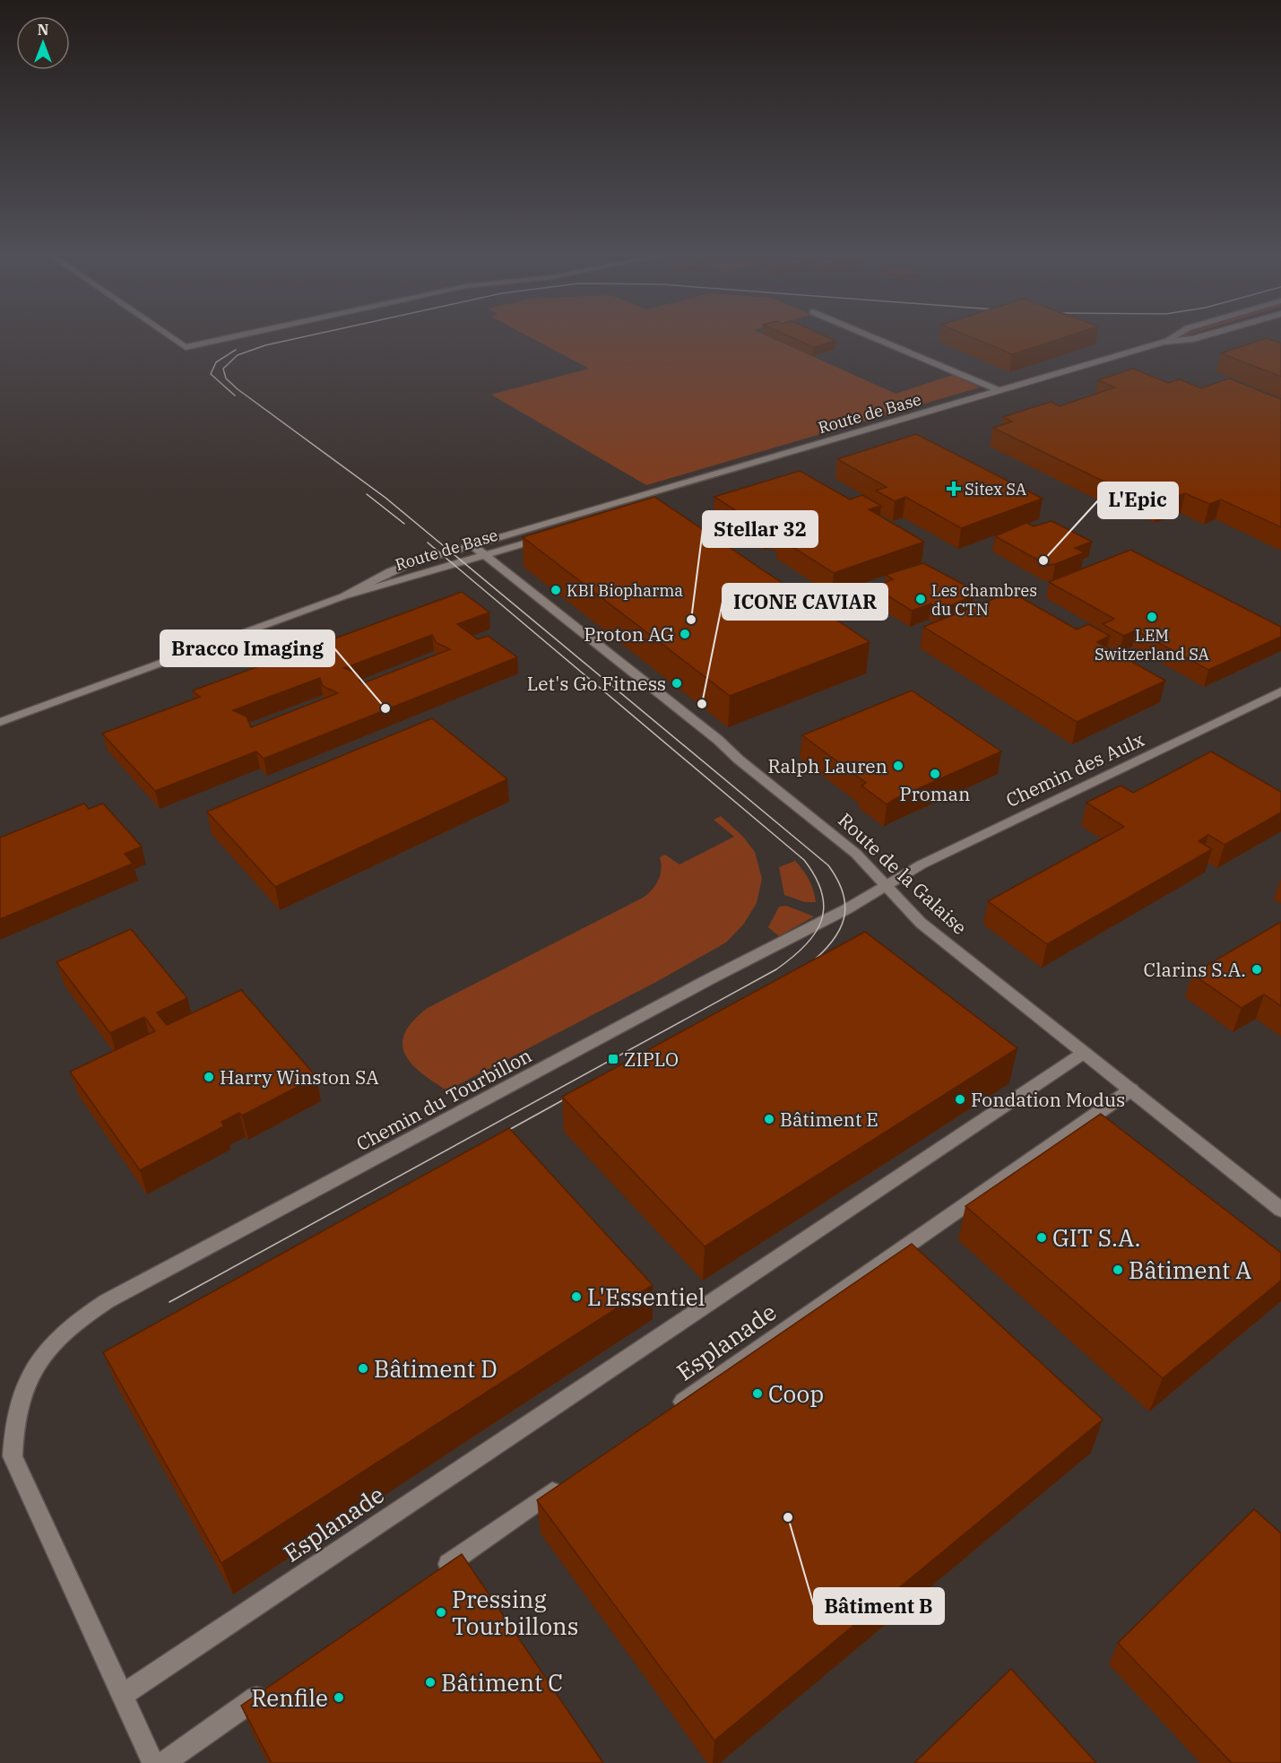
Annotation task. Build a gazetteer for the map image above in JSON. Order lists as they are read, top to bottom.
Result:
{
  "streets": {
    "street": [
      "Route de Base",
      "Chemin des Aulx",
      "Route de la Galaise",
      "Chemin du Tourbillon",
      "Esplanade"
    ]
  },
  "crossings": [
    ["Route de Base", "Route de la Galaise"],
    ["Chemin des Aulx", "Route de la Galaise"],
    ["Chemin des Aulx", "Chemin du Tourbillon"],
    ["Route de la Galaise", "Chemin du Tourbillon"],
    ["Route de la Galaise", "Esplanade"],
    ["Chemin du Tourbillon", "Esplanade"]
  ],
  "places": {
    "health": ["Sitex SA"],
    "other": [
      "L'Epic",
      "KBI Biopharma",
      "Les chambres du CTN",
      "LEM Switzerland SA",
      "Stellar 32",
      "Proton AG",
      "Let's Go Fitness",
      "ICONE CAVIAR",
      "Bracco Imaging",
      "Ralph Lauren",
      "Proman",
      "Clarins S.A.",
      "Harry Winston SA",
      "Fondation Modus",
      "Bâtiment E",
      "GIT S.A.",
      "Bâtiment A",
      "L'Essentiel",
      "Bâtiment D",
      "Coop",
      "Bâtiment B",
      "Pressing Tourbillons",
      "Bâtiment C",
      "Renfile"
    ],
    "transit": ["ZIPLO"]
  },
  "north": "top"
}
